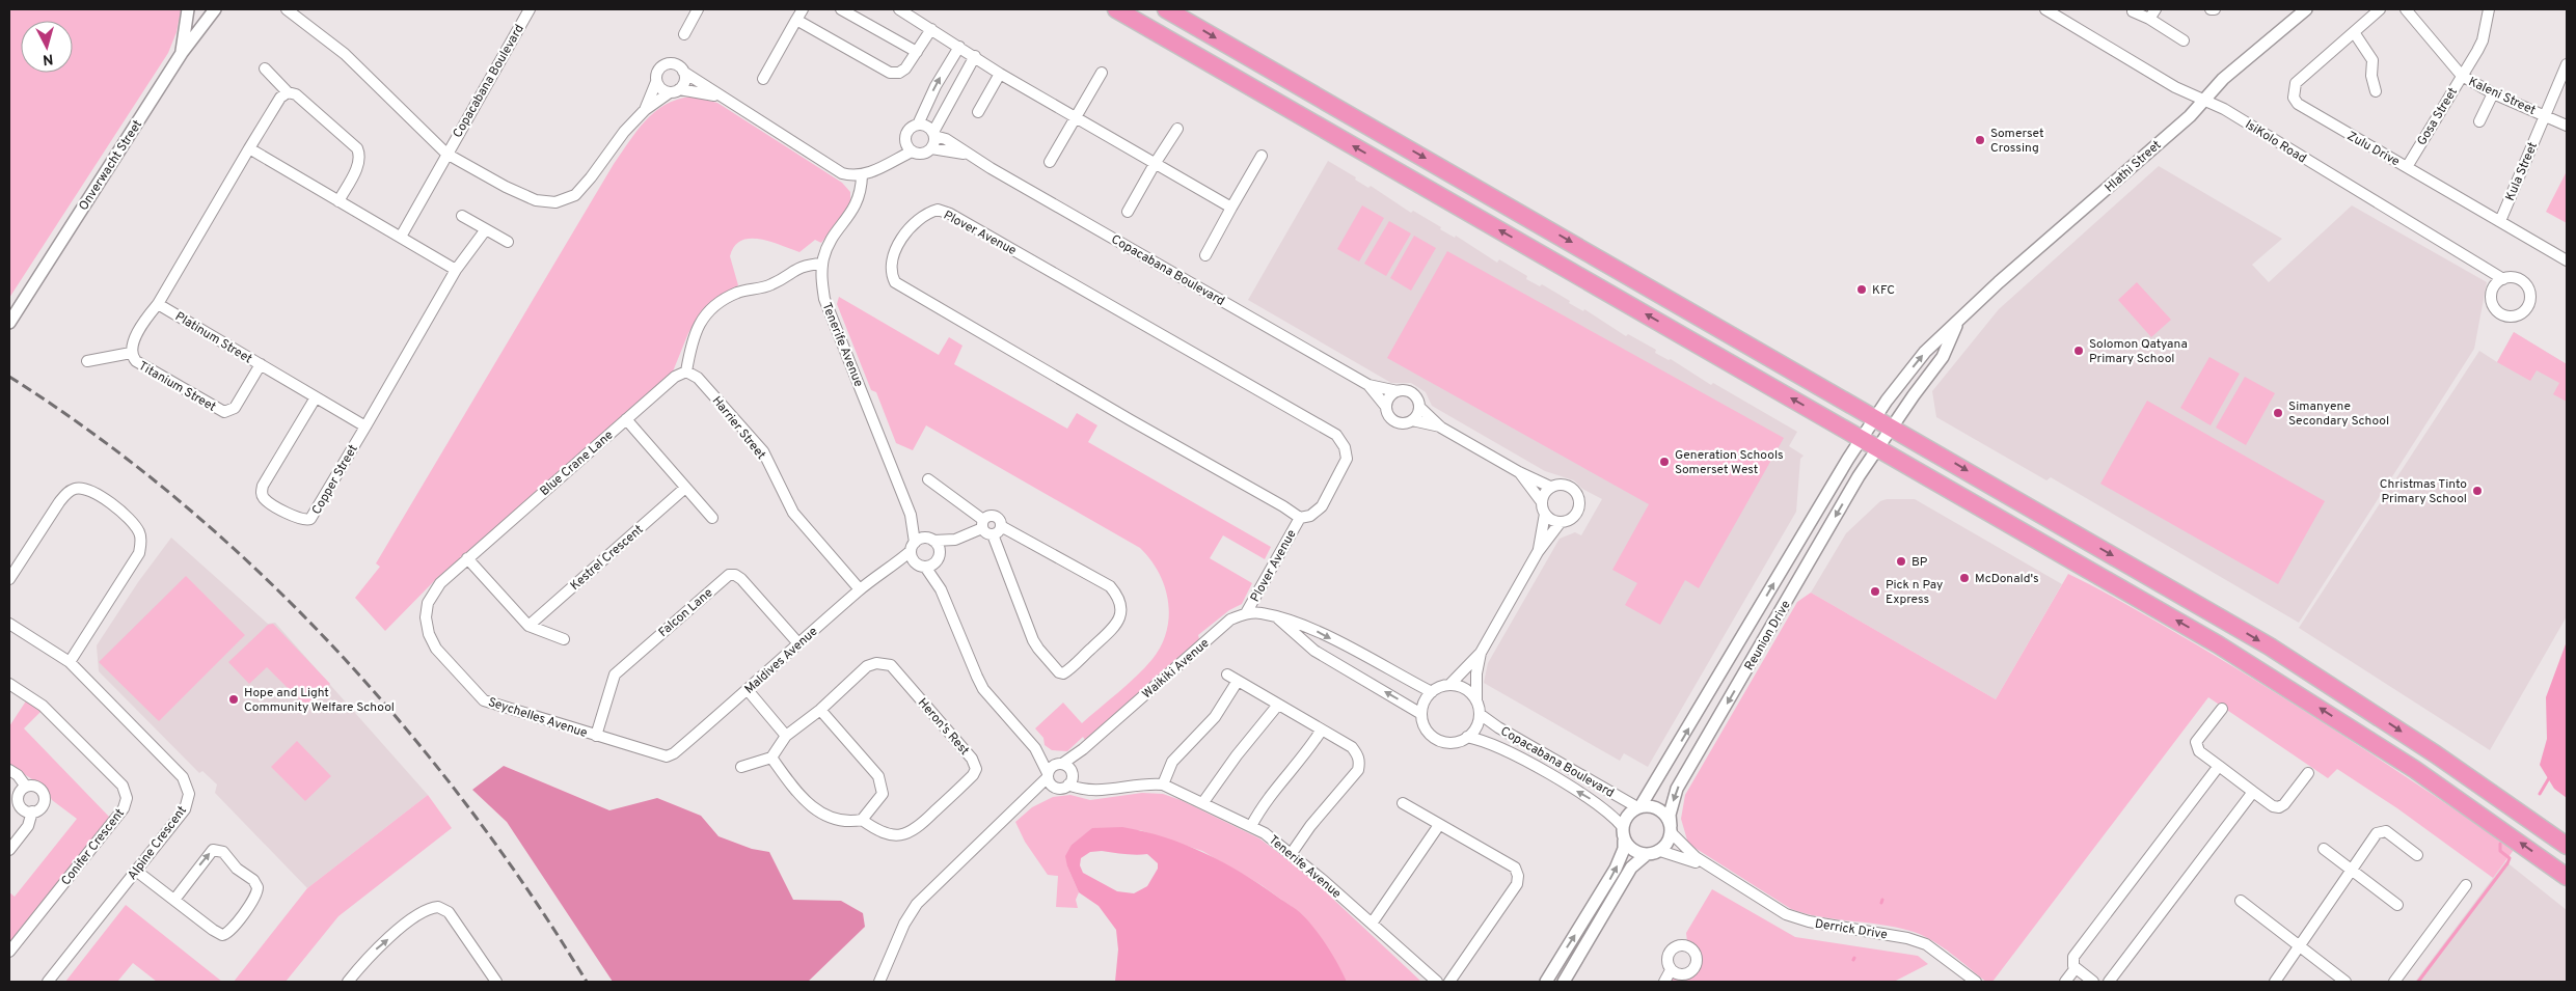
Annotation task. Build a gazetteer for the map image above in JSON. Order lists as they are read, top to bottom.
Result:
{
  "streets": {
    "street": [
      "Copacabana Boulevard",
      "Kaleni Street",
      "Gosa Street",
      "IsiKolo Road",
      "Zulu Drive",
      "Onverwacht Street",
      "Hlathi Street",
      "Kula Street",
      "Plover Avenue",
      "Platinum Street",
      "Tenerife Avenue",
      "Titanium Street",
      "Harrier Street",
      "Blue Crane Lane",
      "Copper Street",
      "Kestrel Crescent",
      "Falcon Lane",
      "Reunion Drive",
      "Maldives Avenue",
      "Waikiki Avenue",
      "Seychelles Avenue",
      "Heron's Rest",
      "Alpine Crescent",
      "Conifer Crescent",
      "Derrick Drive"
    ]
  },
  "crossings": [
    ["Copacabana Boulevard", "Reunion Drive"],
    ["Copacabana Boulevard", "Derrick Drive"],
    ["Kaleni Street", "Gosa Street"],
    ["Kaleni Street", "Kula Street"],
    ["Gosa Street", "Zulu Drive"],
    ["IsiKolo Road", "Hlathi Street"],
    ["Zulu Drive", "Kula Street"],
    ["Hlathi Street", "Reunion Drive"],
    ["Plover Avenue", "Waikiki Avenue"],
    ["Platinum Street", "Titanium Street"],
    ["Platinum Street", "Copper Street"],
    ["Tenerife Avenue", "Maldives Avenue"],
    ["Tenerife Avenue", "Waikiki Avenue"],
    ["Harrier Street", "Blue Crane Lane"],
    ["Harrier Street", "Maldives Avenue"],
    ["Blue Crane Lane", "Seychelles Avenue"],
    ["Falcon Lane", "Maldives Avenue"],
    ["Falcon Lane", "Seychelles Avenue"],
    ["Reunion Drive", "Derrick Drive"],
    ["Maldives Avenue", "Seychelles Avenue"]
  ],
  "places": [
    "Somerset Crossing",
    "KFC",
    "Solomon Qatyana Primary School",
    "Simanyene Secondary School",
    "Generation Schools Somerset West",
    "Christmas Tinto Primary School",
    "BP",
    "McDonald's",
    "Pick n Pay Express",
    "Hope and Light Community Welfare School"
  ],
  "north": "bottom"
}
